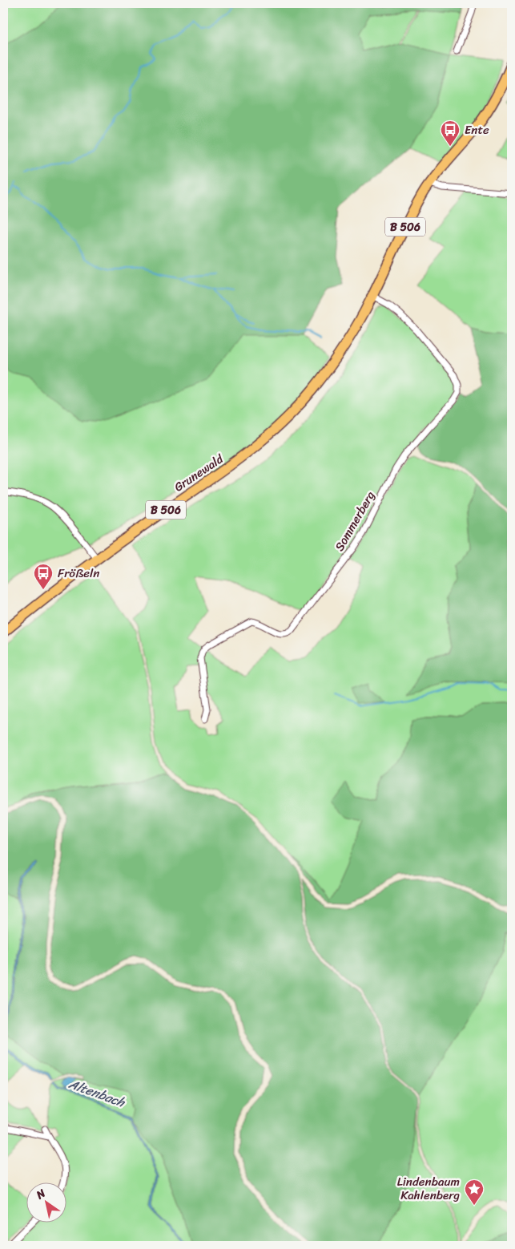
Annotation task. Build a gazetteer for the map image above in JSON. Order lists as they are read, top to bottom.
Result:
{
  "streets": {
    "main road": ["B 506", "Grunewald"],
    "street": ["Sommerberg"]
  },
  "crossings": [
    ["B 506", "Grunewald"],
    ["B 506", "Sommerberg"],
    ["Grunewald", "Sommerberg"]
  ],
  "water": ["Altenbach"],
  "places": {
    "bus stop": ["Ente", "Frößeln"],
    "place": ["Lindenbaum Kahlenberg"]
  },
  "north": "top left"
}
